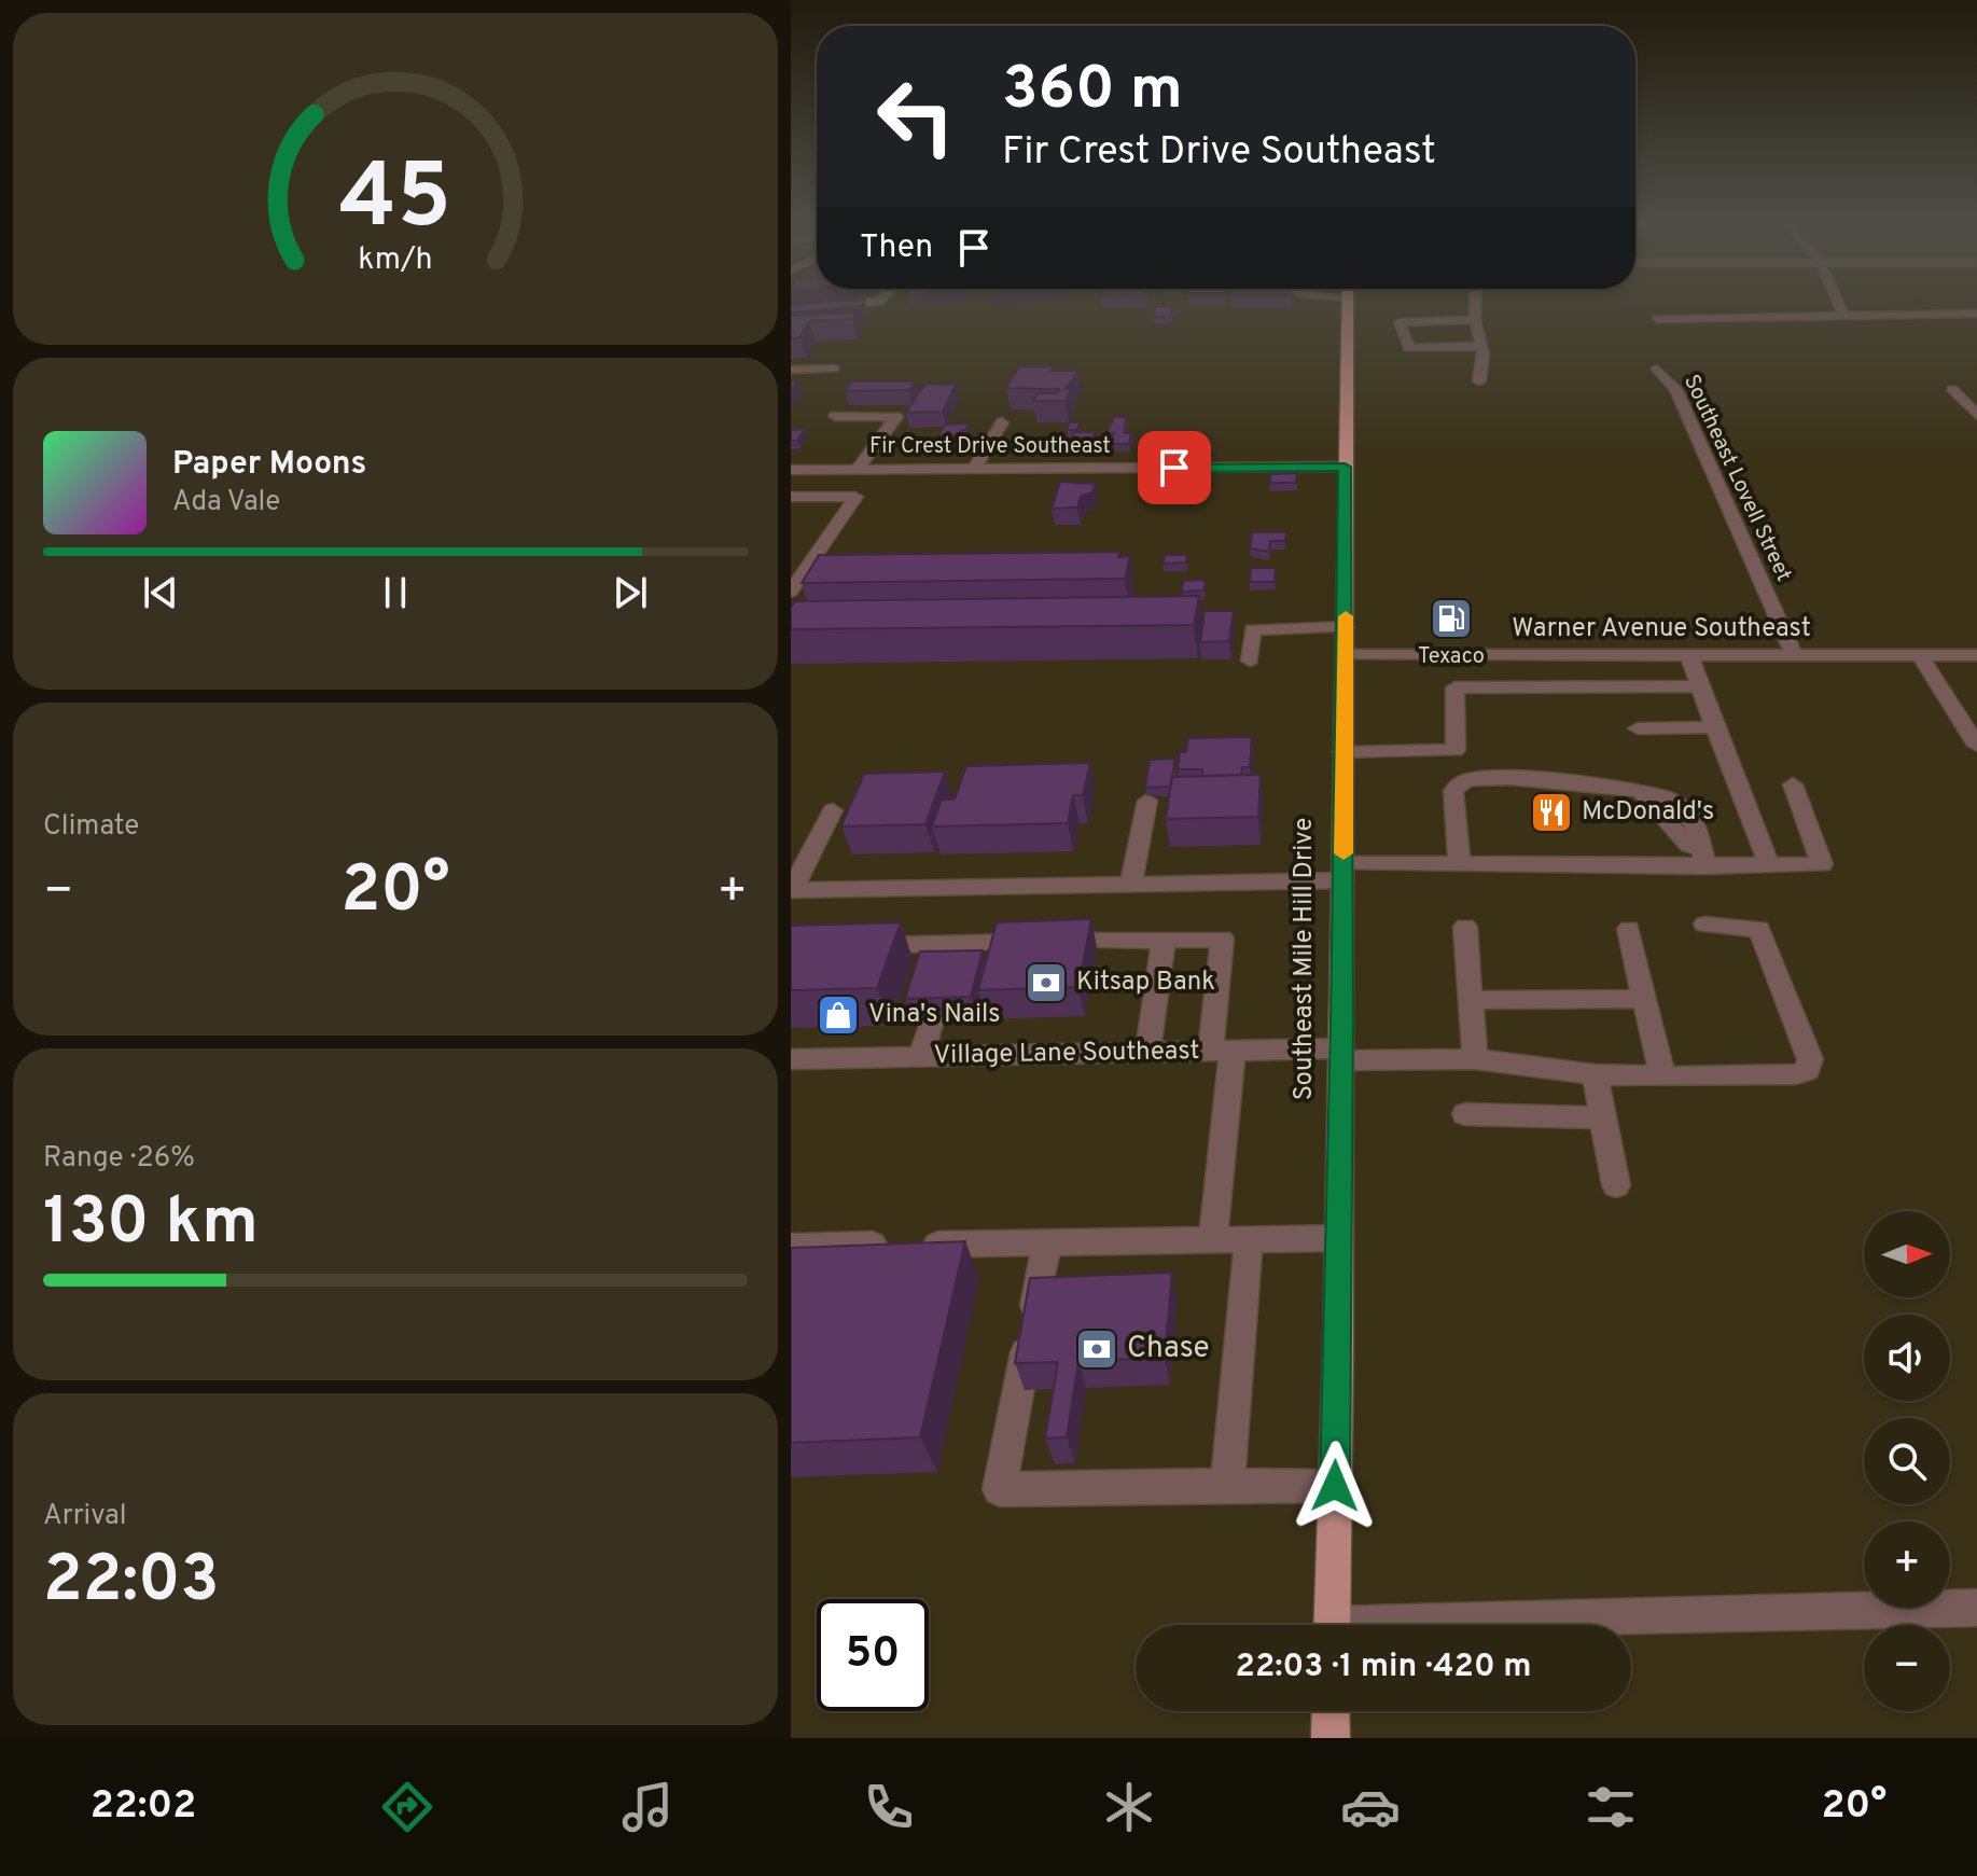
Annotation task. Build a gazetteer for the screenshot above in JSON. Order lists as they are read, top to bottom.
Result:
{
  "streets": {
    "main road": ["Southeast Mile Hill Drive"],
    "street": [
      "Fir Crest Drive Southeast",
      "Southeast Lovell Street",
      "Warner Avenue Southeast",
      "Village Lane Southeast"
    ]
  },
  "crossings": [
    ["Fir Crest Drive Southeast", "Southeast Mile Hill Drive"],
    ["Southeast Lovell Street", "Warner Avenue Southeast"],
    ["Warner Avenue Southeast", "Southeast Mile Hill Drive"],
    ["Southeast Mile Hill Drive", "Village Lane Southeast"]
  ],
  "places": {
    "fuel station": ["Texaco"],
    "restaurant": ["McDonald's"],
    "bank": ["Kitsap Bank", "Chase"],
    "shop": ["Vina's Nails"]
  },
  "north": "right",
  "page": {
    "turn": ["360 m", "Fir Crest Drive Southeast"],
    "then": "Then",
    "song": ["Paper Moons", "Ada Vale"],
    "tile": [
      "Climate",
      ["Range · 26%", "130 km"],
      ["Arrival", "22:03"]
    ],
    "heat": ["−", "20°", "+"],
    "map_buttons": ["+", "−"],
    "limit": "50",
    "trip": "22:03 · 1 min · 420 m",
    "tabs": ["22:02", "20°"],
    "gauge": ["45", "km/h"]
  }
}
